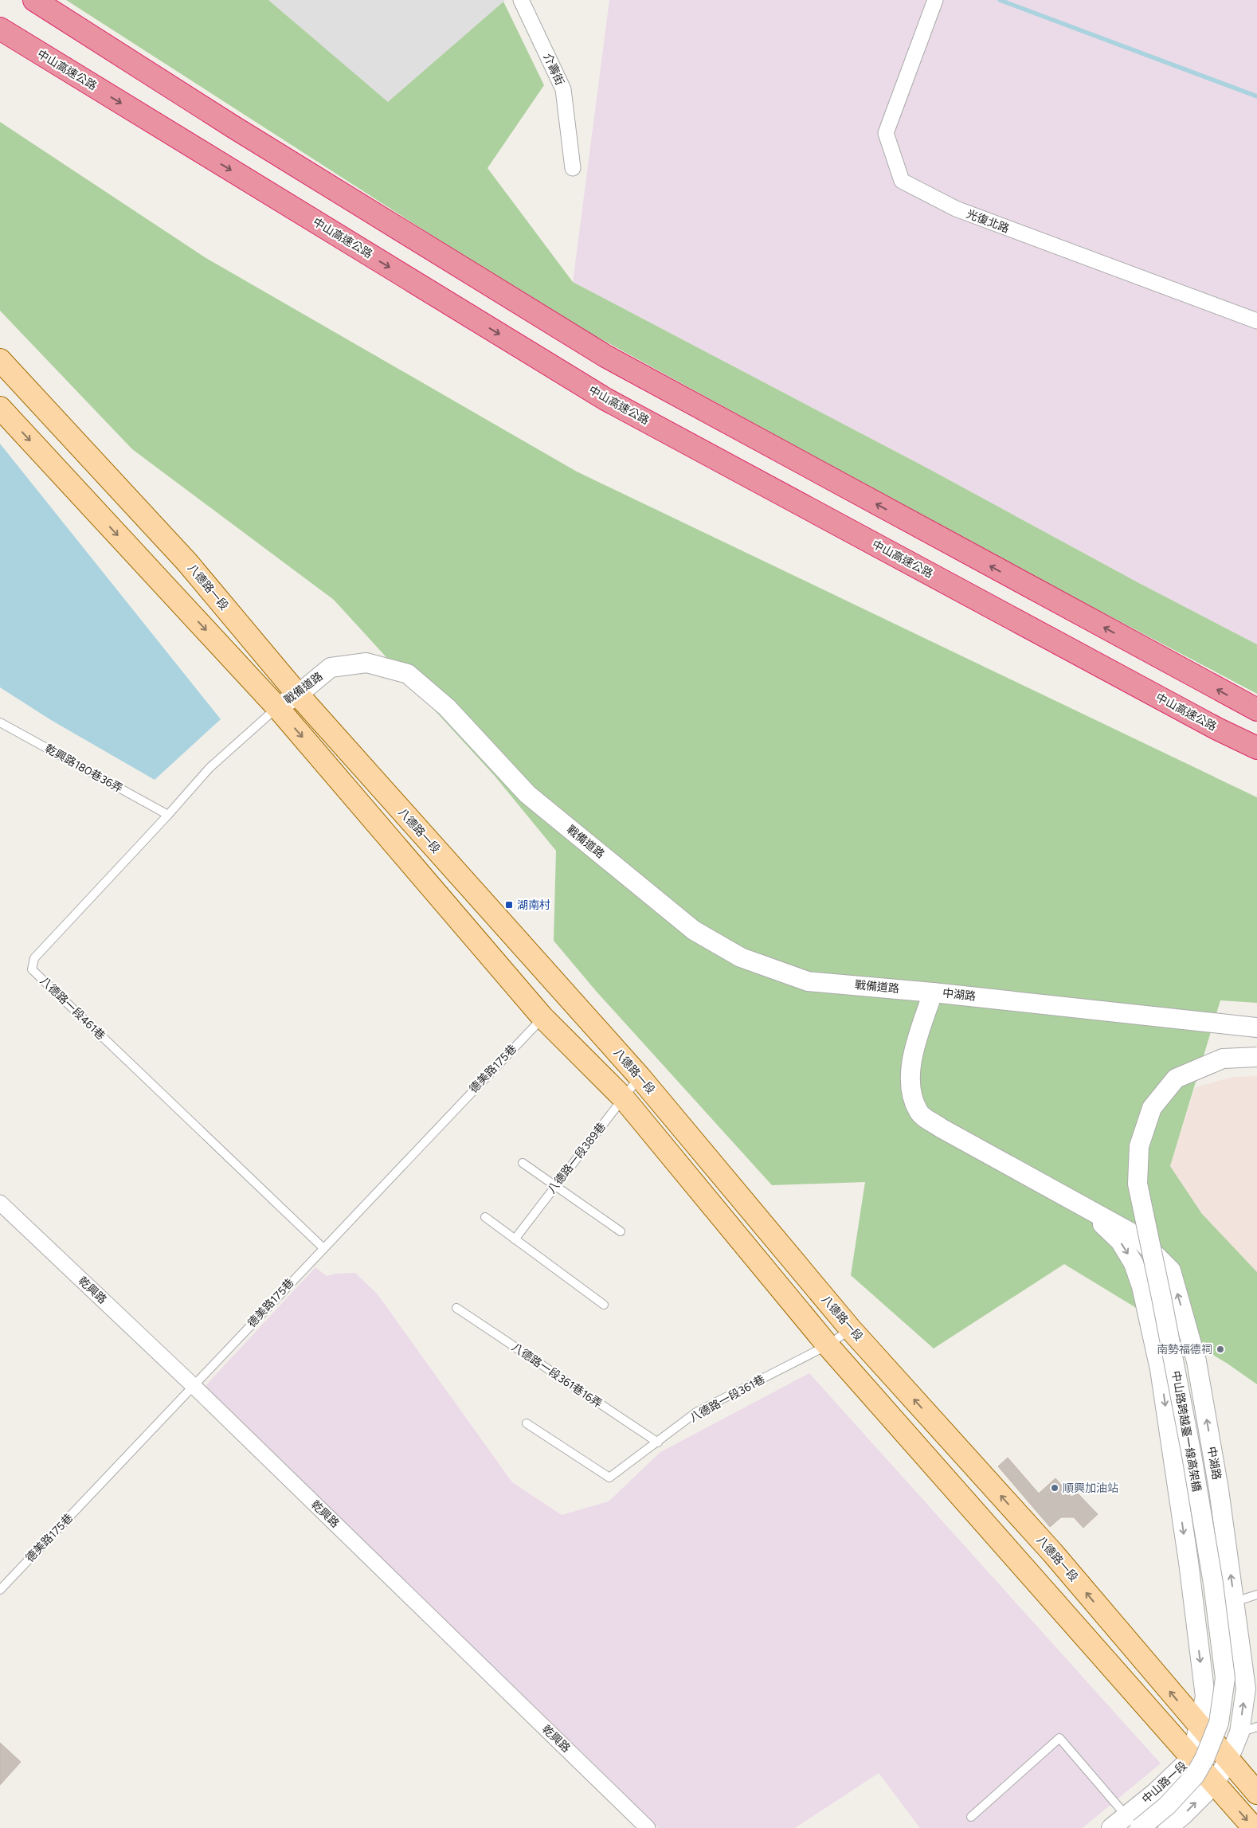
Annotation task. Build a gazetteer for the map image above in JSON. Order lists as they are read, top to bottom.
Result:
{
  "streets": {
    "highway": ["中山高速公路"],
    "main road": ["八德路一段"],
    "street": [
      "介壽街",
      "光復北路",
      "戰備道路",
      "中湖路",
      "乾興路",
      "中山路跨越臺一線高架橋",
      "中山路一段"
    ],
    "lane": [
      "乾興路180巷36弄",
      "八德路一段461巷",
      "德美路175巷",
      "八德路一段389巷",
      "八德路一段361巷16弄",
      "八德路一段361巷"
    ]
  },
  "crossings": [
    ["八德路一段", "戰備道路"],
    ["八德路一段", "中湖路"],
    ["八德路一段", "八德路一段389巷"],
    ["八德路一段", "八德路一段361巷"],
    ["八德路一段", "中山路一段"],
    ["戰備道路", "中湖路"],
    ["戰備道路", "八德路一段461巷"],
    ["乾興路180巷36弄", "八德路一段461巷"],
    ["中湖路", "中山路一段"],
    ["八德路一段461巷", "德美路175巷"],
    ["德美路175巷", "乾興路"],
    ["八德路一段361巷16弄", "八德路一段361巷"],
    ["中山路跨越臺一線高架橋", "中山路一段"]
  ],
  "places": {
    "transit": ["湖南村"],
    "other": ["南勢福德祠", "順興加油站"]
  }
}
